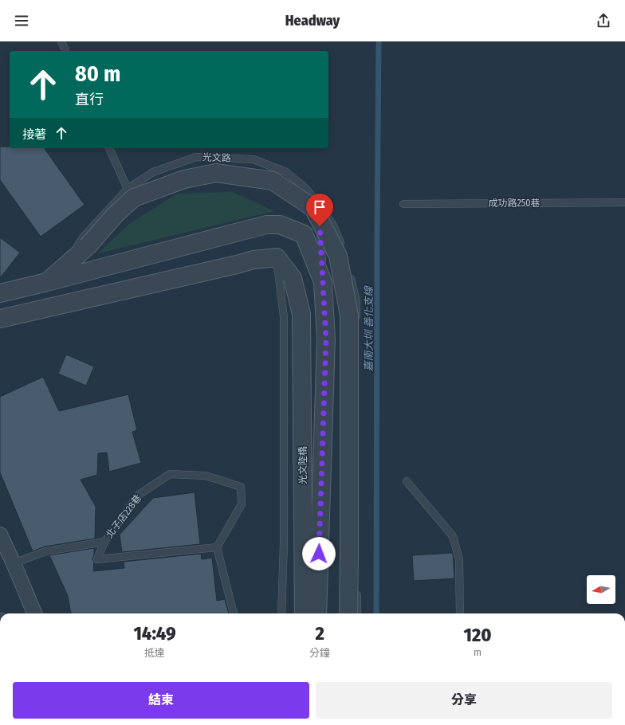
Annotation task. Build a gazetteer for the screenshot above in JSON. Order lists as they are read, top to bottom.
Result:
{
  "streets": {
    "street": ["光文陸橋"],
    "lane": ["光文路", "成功路250巷", "北子店228巷"]
  },
  "water": ["嘉南大圳 善化支線"],
  "north": "left",
  "page": {
    "header": "Headway",
    "turn": ["80 m", "直行"],
    "then": "接著",
    "eta": [
      "14:49",
      "抵達",
      "2",
      "分鐘",
      "120",
      "m"
    ],
    "buttons": ["結束", "分享"]
  }
}
